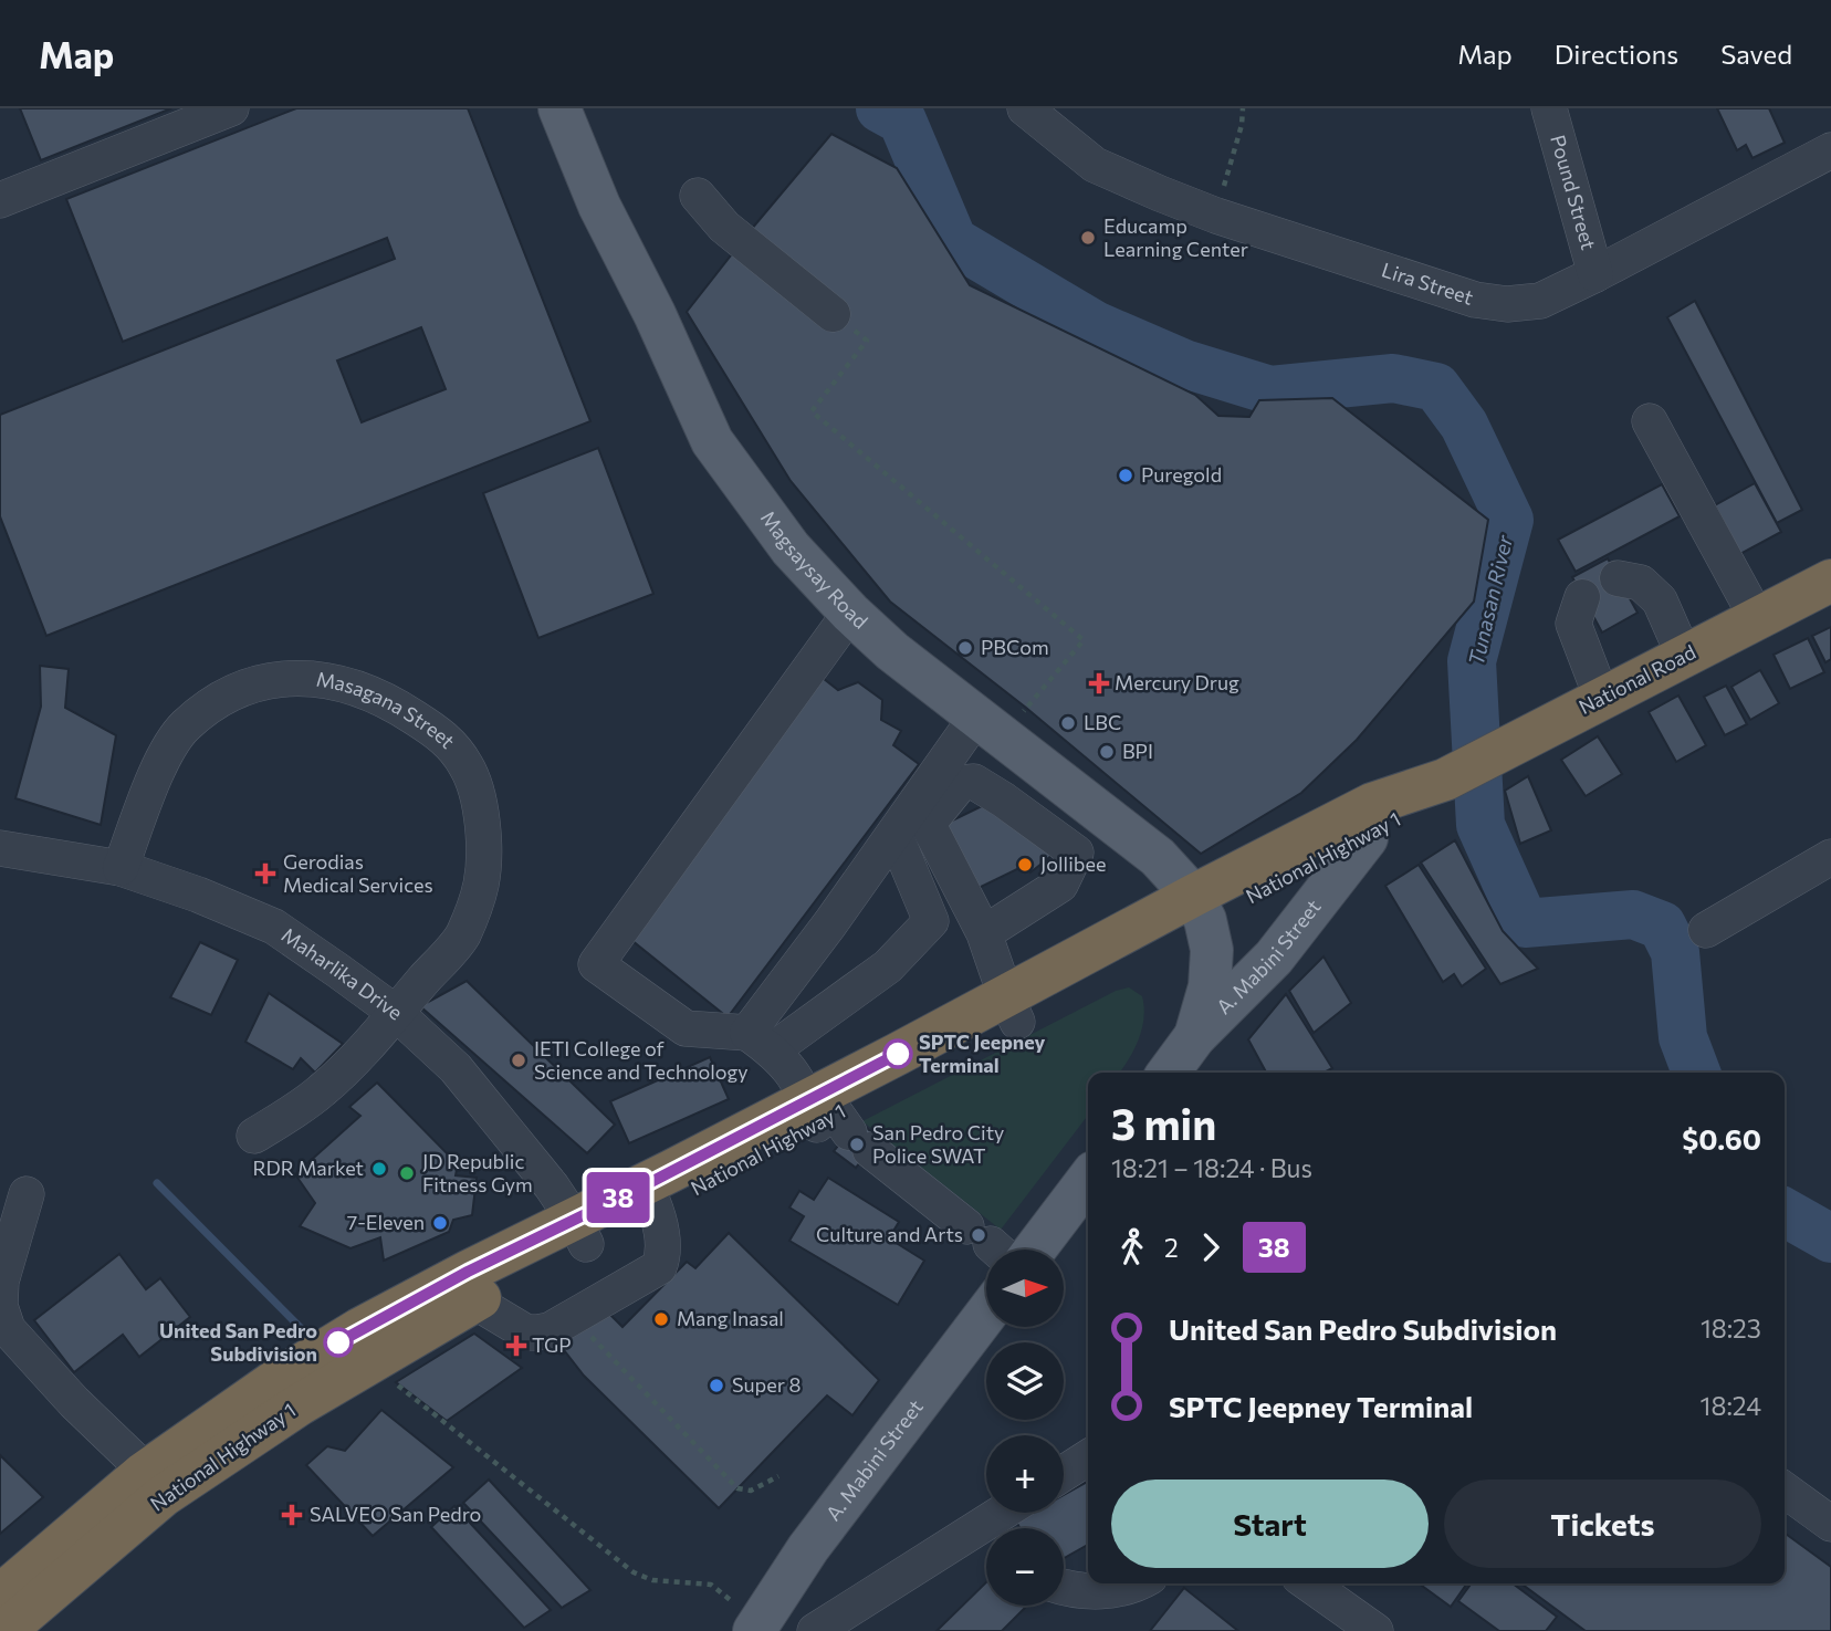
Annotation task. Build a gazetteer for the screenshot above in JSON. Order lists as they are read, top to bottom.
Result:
{
  "streets": {
    "highway": ["National Road", "National Highway 1"],
    "main road": ["Magsaysay Road", "A. Mabini Street"],
    "street": [
      "Pound Street",
      "Lira Street",
      "Masagana Street",
      "Maharlika Drive"
    ]
  },
  "crossings": [
    ["Pound Street", "Lira Street"],
    ["Magsaysay Road", "National Highway 1"],
    ["Magsaysay Road", "A. Mabini Street"],
    ["National Road", "National Highway 1"],
    ["Masagana Street", "Maharlika Drive"],
    ["National Highway 1", "A. Mabini Street"],
    ["National Highway 1", "Maharlika Drive"]
  ],
  "water": ["Tunasan River"],
  "places": {
    "other": [
      "Educamp Learning Center",
      "Puregold",
      "PBCom",
      "LBC",
      "BPI",
      "Jollibee",
      "SPTC Jeepney Terminal",
      "IETI College of Science and Technology",
      "San Pedro City Police SWAT",
      "RDR Market",
      "JD Republic Fitness Gym",
      "7-Eleven",
      "Culture and Arts",
      "Mang Inasal",
      "United San Pedro Subdivision",
      "Super 8"
    ],
    "health": [
      "Mercury Drug",
      "Gerodias Medical Services",
      "TGP",
      "SALVEO San Pedro"
    ]
  },
  "lines": ["bus line 38"],
  "north": "right",
  "page": {
    "header": "Map",
    "nav": ["Map", "Directions", "Saved"],
    "on_map": "38",
    "heading": ["3 min", "18:21 – 18:24 · Bus", "$0.60"],
    "legs": ["2", "38"],
    "map_buttons": ["+", "−"],
    "list": [
      {
        "name": "United San Pedro Subdivision",
        "value": "18:23"
      },
      {
        "name": "SPTC Jeepney Terminal",
        "value": "18:24"
      }
    ],
    "buttons": ["Start", "Tickets"]
  }
}
